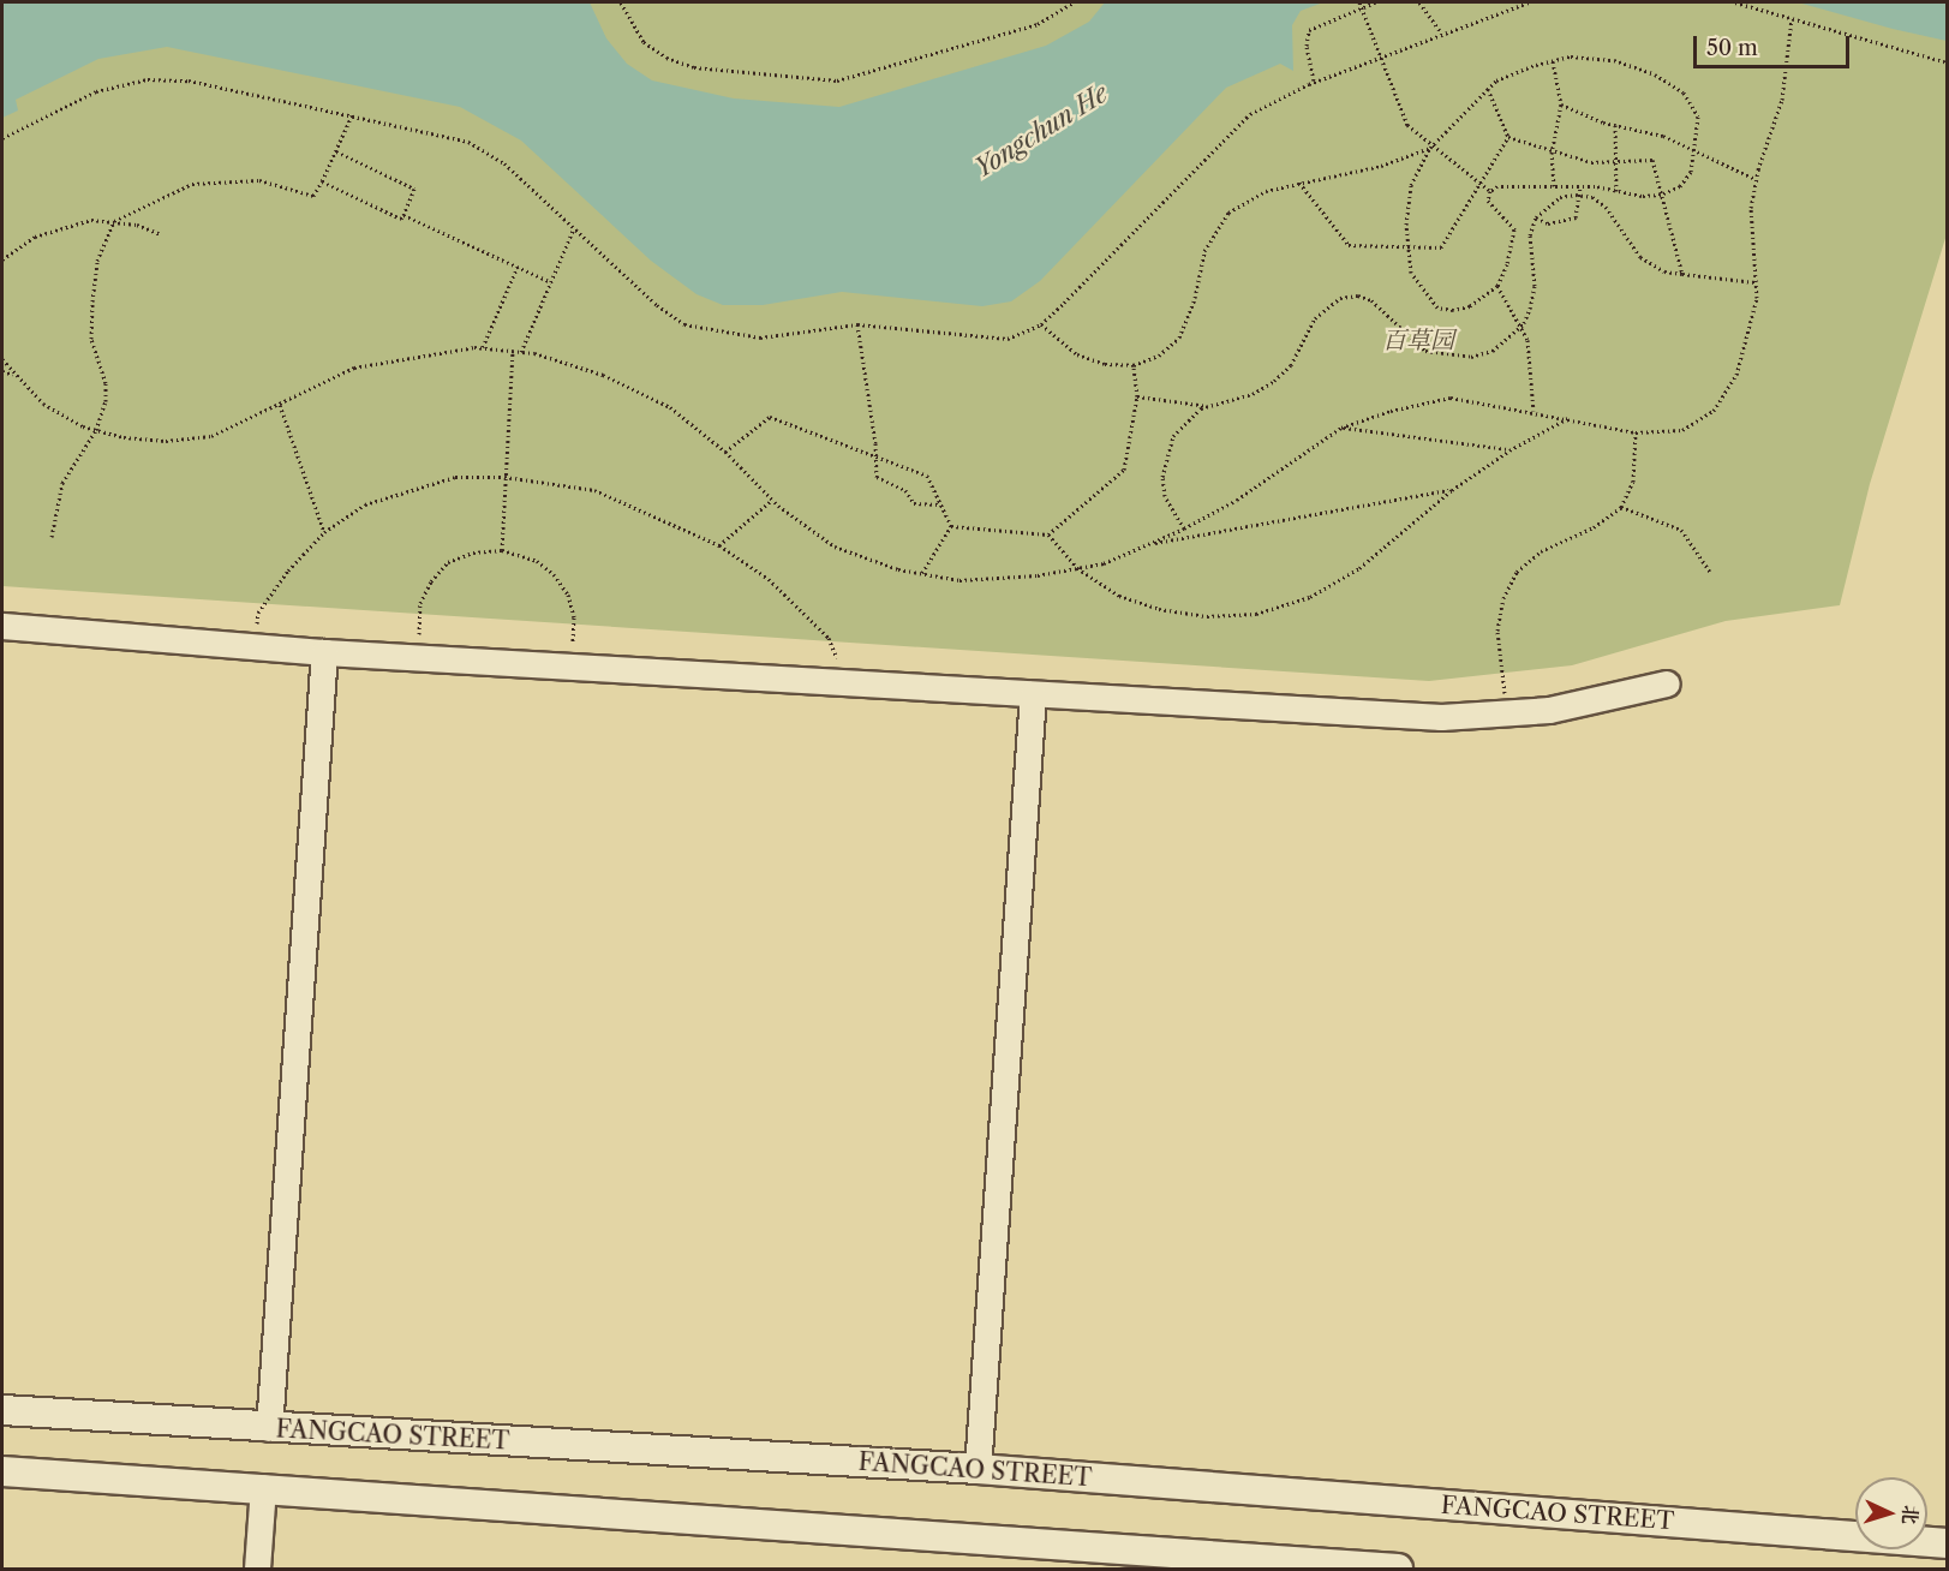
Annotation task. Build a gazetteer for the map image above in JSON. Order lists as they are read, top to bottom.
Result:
{
  "streets": {
    "main road": ["FANGCAO STREET"]
  },
  "water": ["Yongchun He"],
  "parks": ["百草园"],
  "scale_bar": "50 m",
  "north": "right"
}
